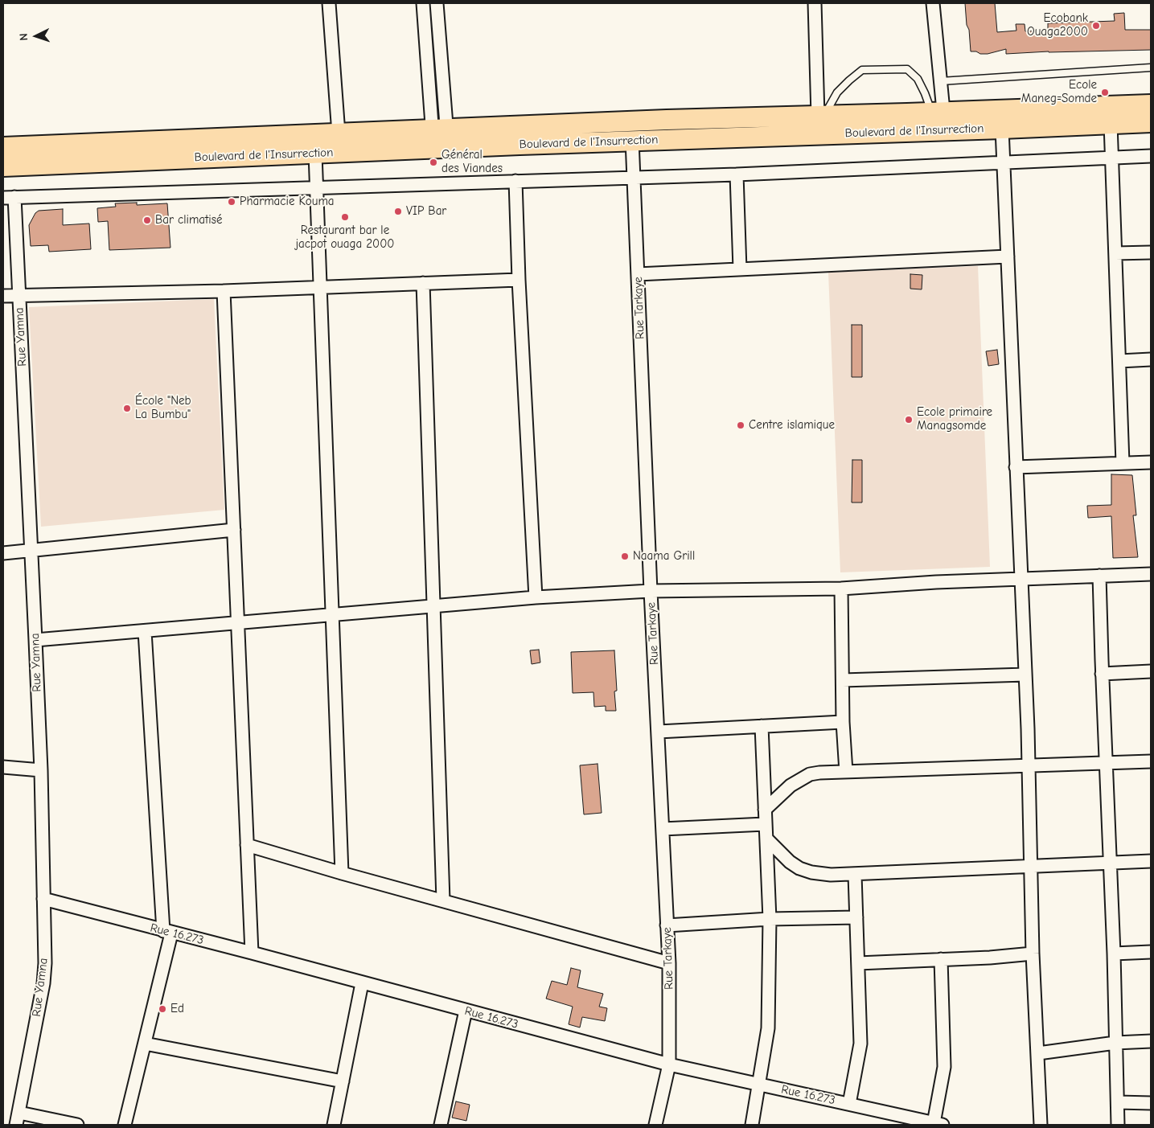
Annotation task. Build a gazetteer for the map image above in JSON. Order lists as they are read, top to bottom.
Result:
{
  "streets": {
    "main road": ["Boulevard de l'Insurrection"],
    "street": ["Rue Tarkaye", "Rue Yamna", "Rue 16.273"]
  },
  "crossings": [
    ["Boulevard de l'Insurrection", "Rue Tarkaye"],
    ["Rue Tarkaye", "Rue 16.273"],
    ["Rue Yamna", "Rue 16.273"]
  ],
  "places": [
    "Ecobank Ouaga2000",
    "Ecole Maneg-Somde",
    "Général des Viandes",
    "Pharmacie Kouma",
    "VIP Bar",
    "Restaurant bar le jacpot ouaga 2000",
    "Bar climatisé",
    "École \"Neb La Bumbu\"",
    "Ecole primaire Managsomde",
    "Centre islamique",
    "Naama Grill",
    "Ed"
  ],
  "north": "left"
}
